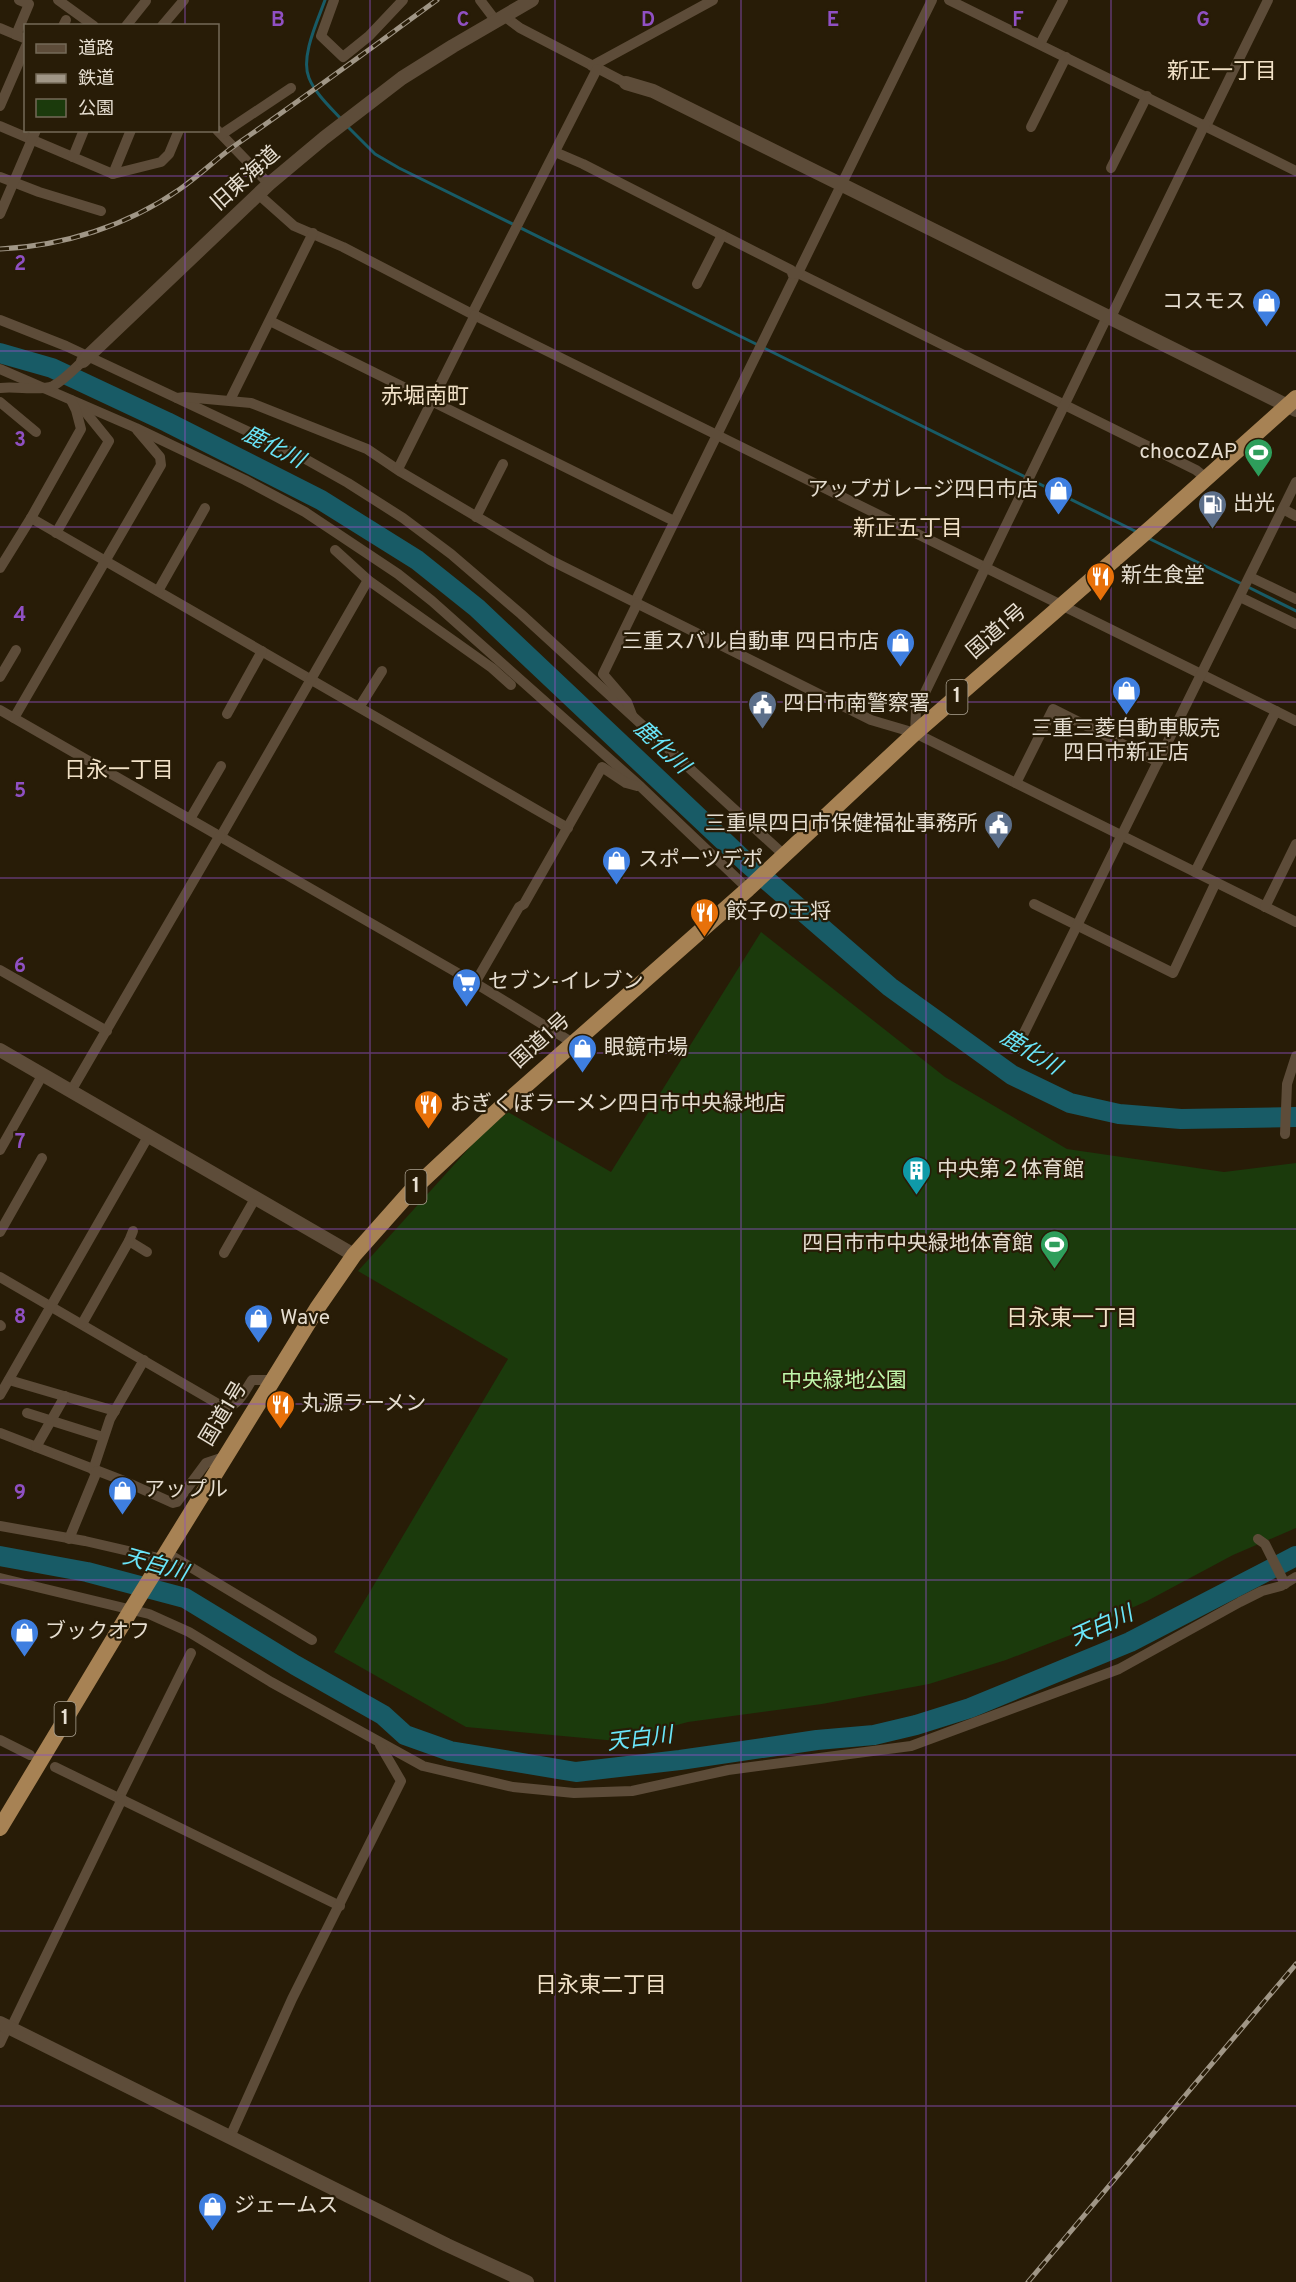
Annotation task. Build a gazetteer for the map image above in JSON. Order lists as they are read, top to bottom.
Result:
{
  "streets": {
    "highway": ["国道1号", "1"],
    "street": ["旧東海道"]
  },
  "districts": [
    "新正一丁目",
    "赤堀南町",
    "新正五丁目",
    "日永一丁目",
    "日永東一丁目",
    "日永東二丁目"
  ],
  "water": ["鹿化川", "天白川"],
  "parks": ["中央緑地公園"],
  "places": {
    "shop": [
      "コスモス",
      "アップガレージ四日市店",
      "三重スバル自動車 四日市店",
      "三重三菱自動車販売 四日市新正店",
      "スポーツデポ",
      "眼鏡市場",
      "Wave",
      "アップル",
      "ブックオフ",
      "ジェームス"
    ],
    "sports": ["chocoZAP", "四日市市中央緑地体育館"],
    "fuel station": ["出光"],
    "restaurant": [
      "新生食堂",
      "餃子の王将",
      "おぎくぼラーメン四日市中央緑地店",
      "丸源ラーメン"
    ],
    "public building": ["四日市南警察署", "三重県四日市保健福祉事務所"],
    "supermarket": ["セブン-イレブン"],
    "building": ["中央第２体育館"]
  },
  "legend": ["道路", "鉄道", "公園"],
  "grid": {
    "columns": [
      "B",
      "C",
      "D",
      "E",
      "F",
      "G"
    ],
    "rows": [
      "2",
      "3",
      "4",
      "5",
      "6",
      "7",
      "8",
      "9"
    ]
  }
}
